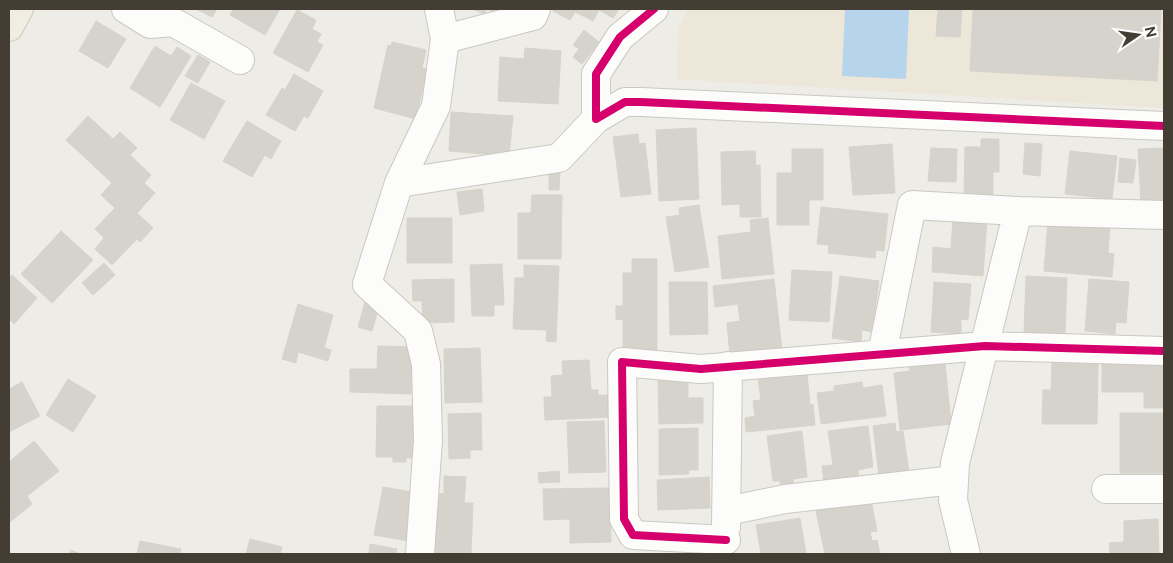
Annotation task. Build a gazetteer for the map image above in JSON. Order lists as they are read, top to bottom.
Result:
{
  "north": "right"
}
